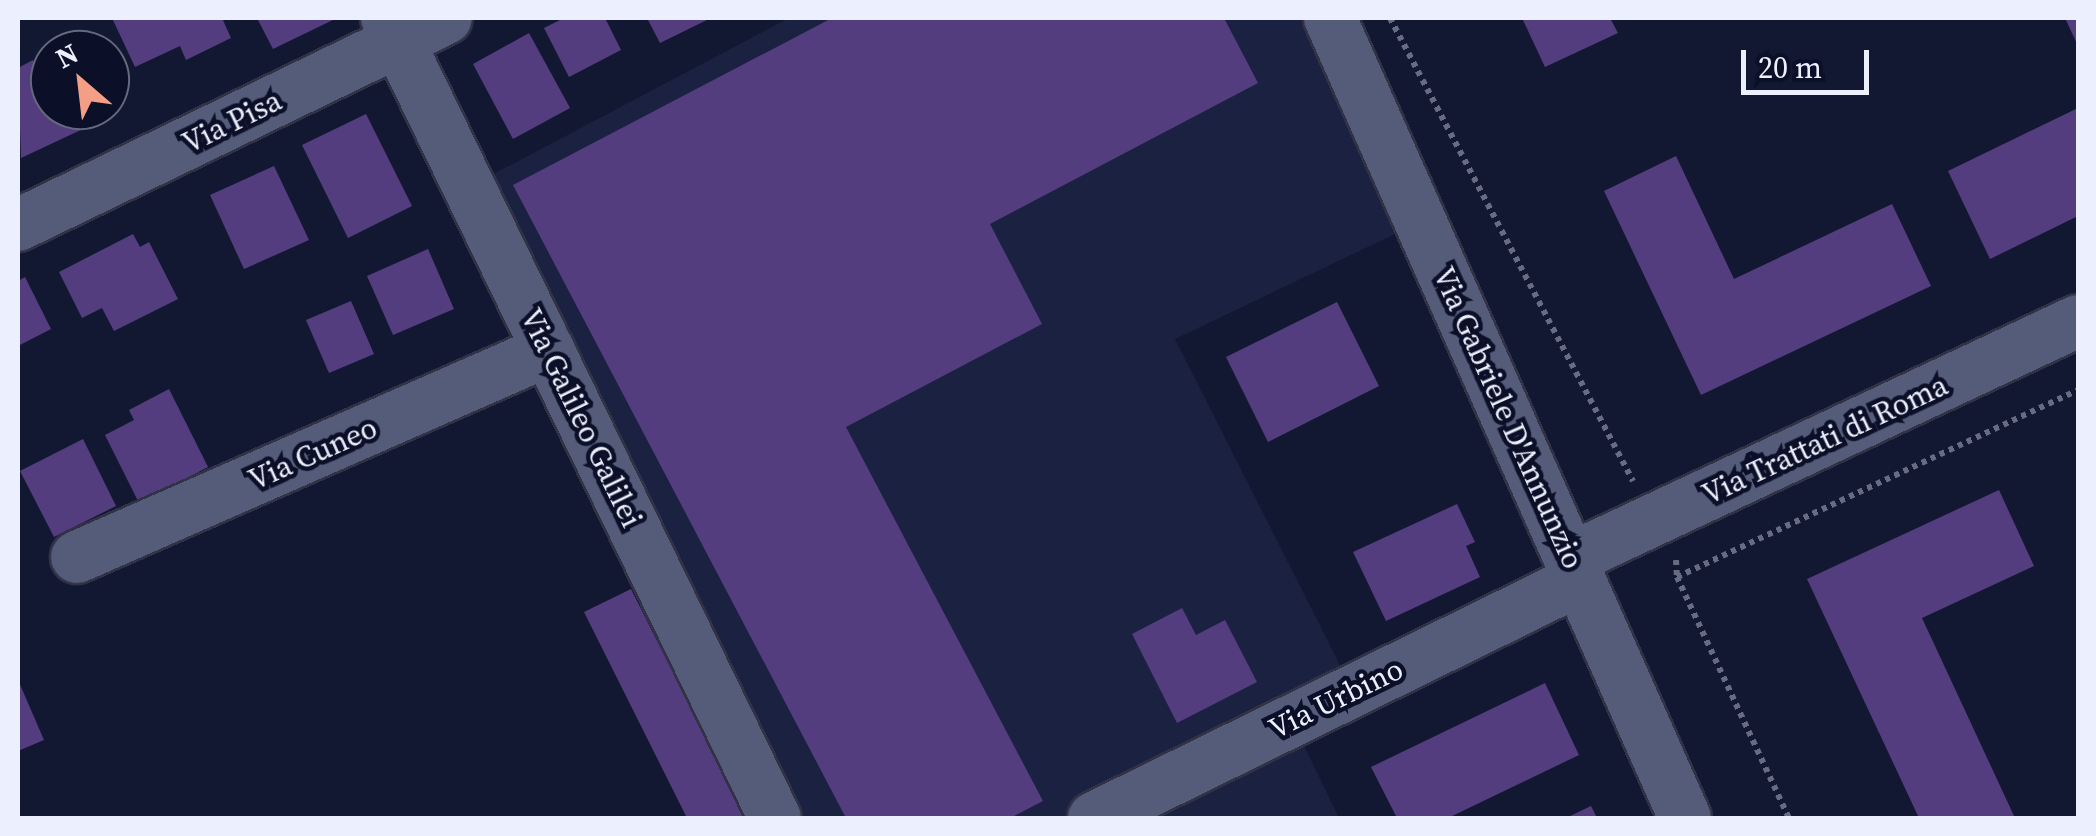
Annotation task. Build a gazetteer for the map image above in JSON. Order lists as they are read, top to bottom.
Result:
{
  "streets": {
    "street": [
      "Via Pisa",
      "Via Galileo Galilei",
      "Via Gabriele D'Annunzio",
      "Via Trattati di Roma",
      "Via Cuneo",
      "Via Urbino"
    ]
  },
  "crossings": [
    ["Via Pisa", "Via Galileo Galilei"],
    ["Via Galileo Galilei", "Via Cuneo"],
    ["Via Gabriele D'Annunzio", "Via Trattati di Roma"],
    ["Via Gabriele D'Annunzio", "Via Urbino"],
    ["Via Trattati di Roma", "Via Urbino"]
  ],
  "scale_bar": "20 m",
  "north": "top left"
}
